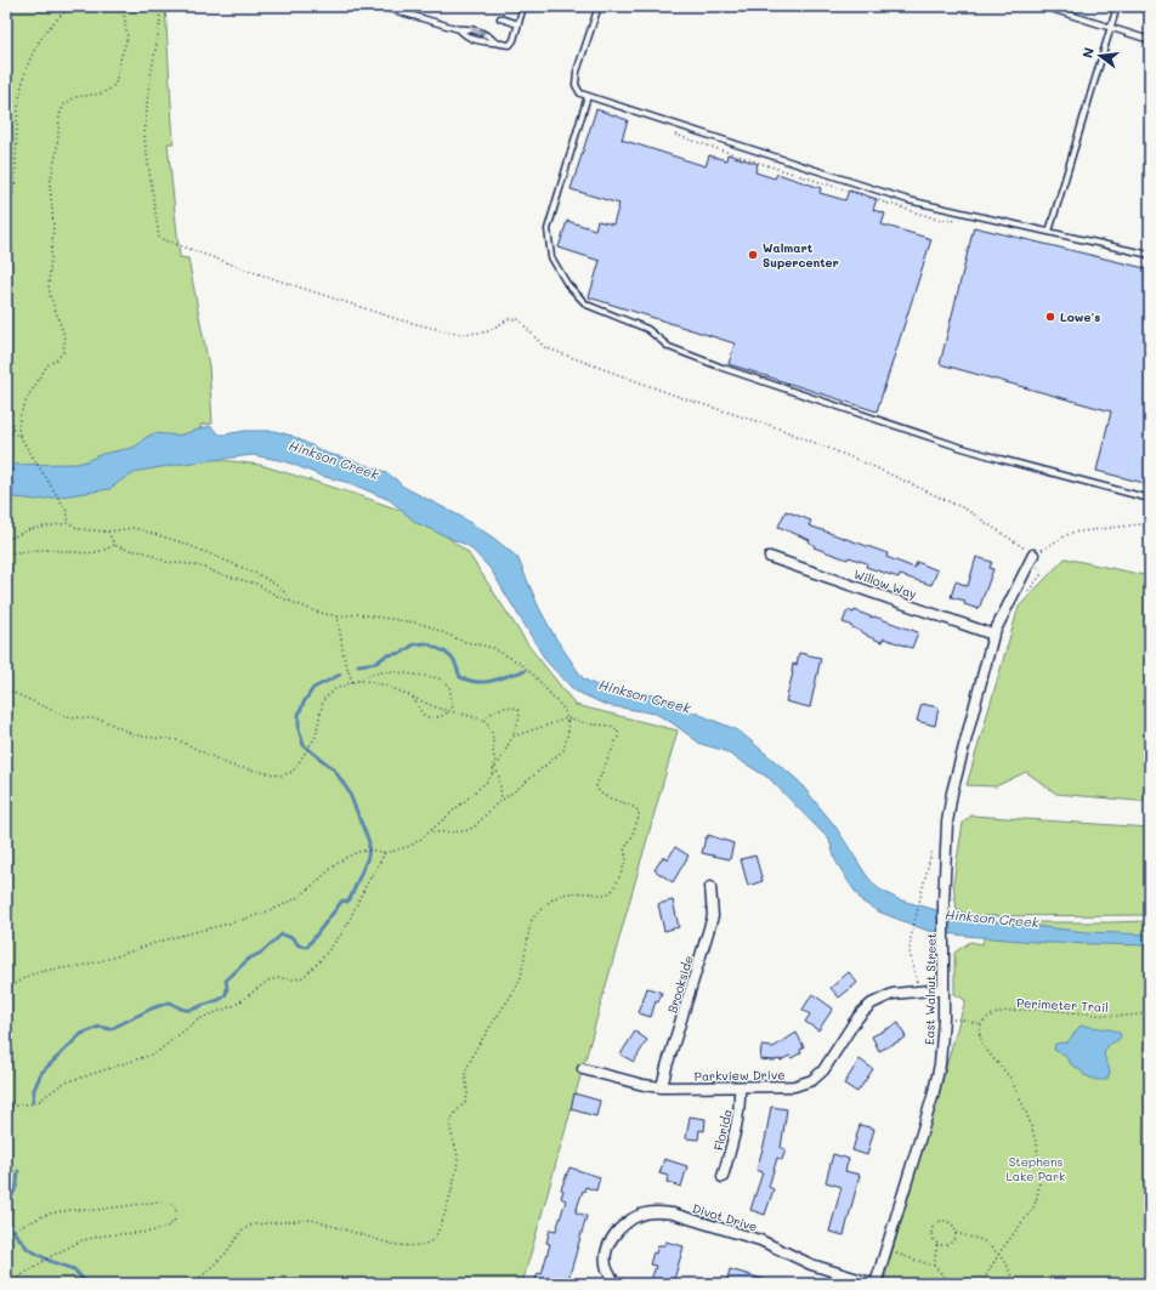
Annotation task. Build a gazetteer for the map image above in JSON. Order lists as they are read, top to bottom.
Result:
{
  "streets": {
    "street": [
      "Willow Way",
      "Brookside",
      "East Walnut Street",
      "Parkview Drive",
      "Florida",
      "Divot Drive"
    ],
    "path": ["Perimeter Trail"]
  },
  "crossings": [
    ["Willow Way", "East Walnut Street"],
    ["Brookside", "Parkview Drive"],
    ["East Walnut Street", "Parkview Drive"],
    ["East Walnut Street", "Divot Drive"],
    ["Parkview Drive", "Florida"]
  ],
  "water": ["Hinkson Creek"],
  "parks": ["Stephens Lake Park"],
  "places": ["Walmart Supercenter", "Lowe's"],
  "north": "left"
}
